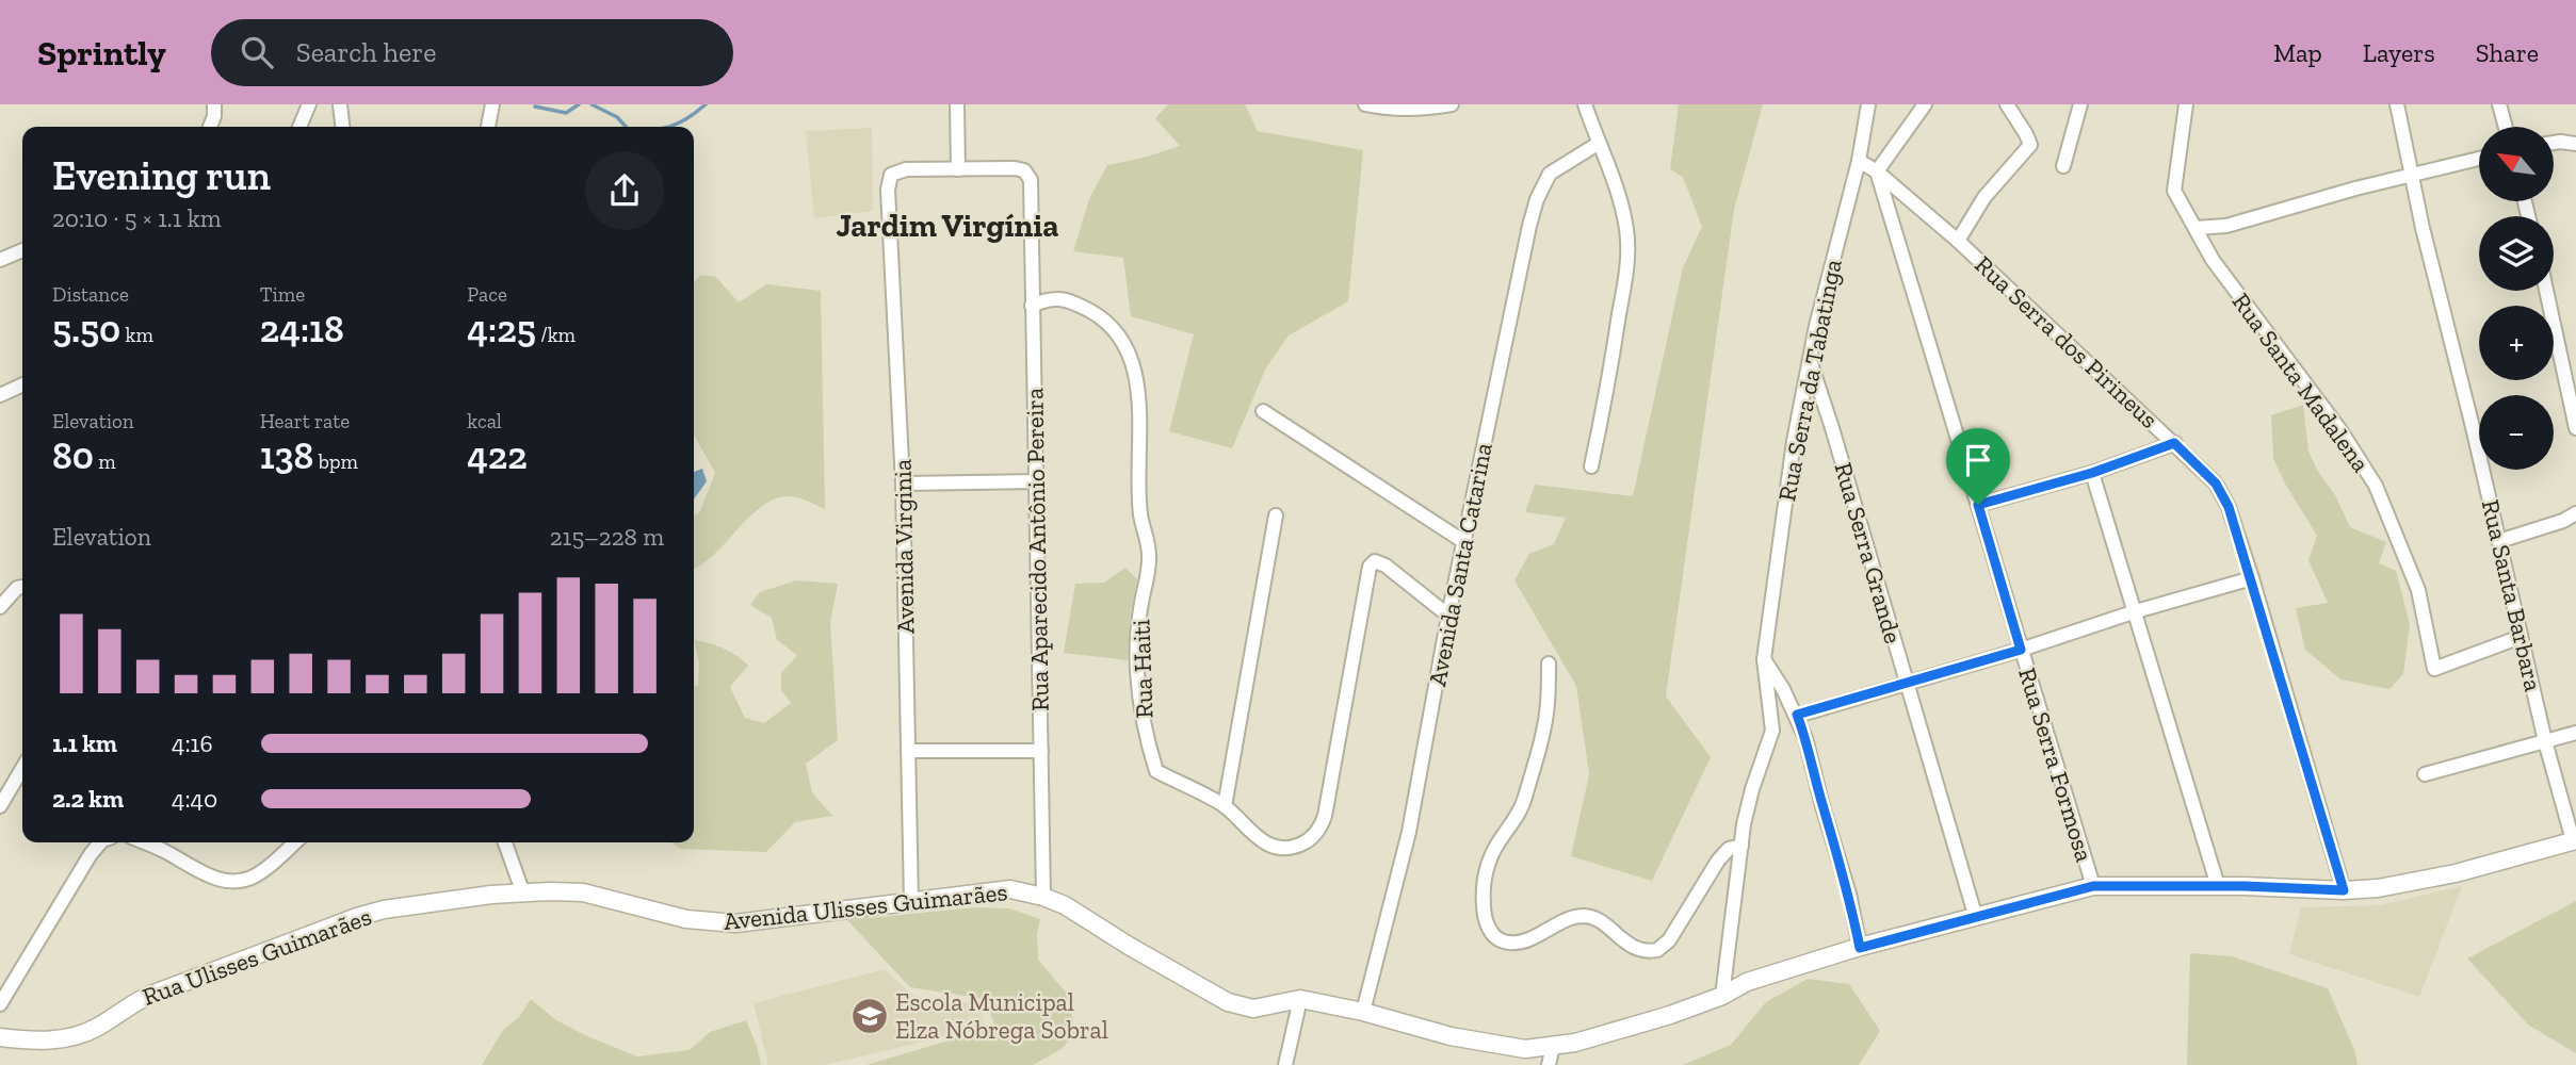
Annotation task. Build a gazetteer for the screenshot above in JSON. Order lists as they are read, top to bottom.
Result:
{
  "streets": {
    "main road": ["Avenida Ulisses Guimarães", "Rua Ulisses Guimarães"],
    "street": [
      "Rua Serra dos Pirineus",
      "Rua Serra da Tabatinga",
      "Rua Santa Madalena",
      "Avenida Virginia",
      "Rua Aparecido Antônio Pereira",
      "Rua Serra Grande",
      "Avenida Santa Catarina",
      "Rua Santa Barbara",
      "Rua Haiti",
      "Rua Serra Formosa"
    ]
  },
  "crossings": [
    ["Rua Serra dos Pirineus", "Rua Serra da Tabatinga"],
    ["Rua Serra dos Pirineus", "Rua Serra Formosa"],
    ["Rua Serra dos Pirineus", "Avenida Ulisses Guimarães"],
    ["Rua Serra da Tabatinga", "Rua Serra Grande"],
    ["Rua Serra da Tabatinga", "Avenida Ulisses Guimarães"],
    ["Rua Santa Madalena", "Rua Santa Barbara"],
    ["Avenida Virginia", "Rua Aparecido Antônio Pereira"],
    ["Avenida Virginia", "Avenida Ulisses Guimarães"],
    ["Rua Aparecido Antônio Pereira", "Rua Haiti"],
    ["Rua Aparecido Antônio Pereira", "Avenida Ulisses Guimarães"],
    ["Rua Serra Grande", "Avenida Ulisses Guimarães"],
    ["Avenida Santa Catarina", "Rua Haiti"],
    ["Avenida Santa Catarina", "Avenida Ulisses Guimarães"],
    ["Rua Santa Barbara", "Avenida Ulisses Guimarães"],
    ["Rua Serra Formosa", "Avenida Ulisses Guimarães"],
    ["Avenida Ulisses Guimarães", "Rua Ulisses Guimarães"]
  ],
  "districts": ["Jardim Virgínia"],
  "places": {
    "school or university": ["Escola Municipal Elza Nóbrega Sobral"]
  },
  "north": "top left",
  "page": {
    "header": "Sprintly",
    "search": "Search here",
    "nav": ["Map", "Layers", "Share"],
    "map_buttons": ["+", "−"],
    "heading": ["Evening run", "20:10 · 5 × 1.1 km"],
    "stats": [
      ["Distance", "5.50 km"],
      ["Time", "24:18"],
      ["Pace", "4:25 /km"],
      ["Elevation", "80 m"],
      ["Heart rate", "138 bpm"],
      ["kcal", "422"]
    ],
    "chart": ["Elevation", "215–228 m"],
    "list": [
      {
        "name": "1.1 km",
        "note": "4:16"
      },
      {
        "name": "2.2 km",
        "note": "4:40"
      }
    ]
  }
}
